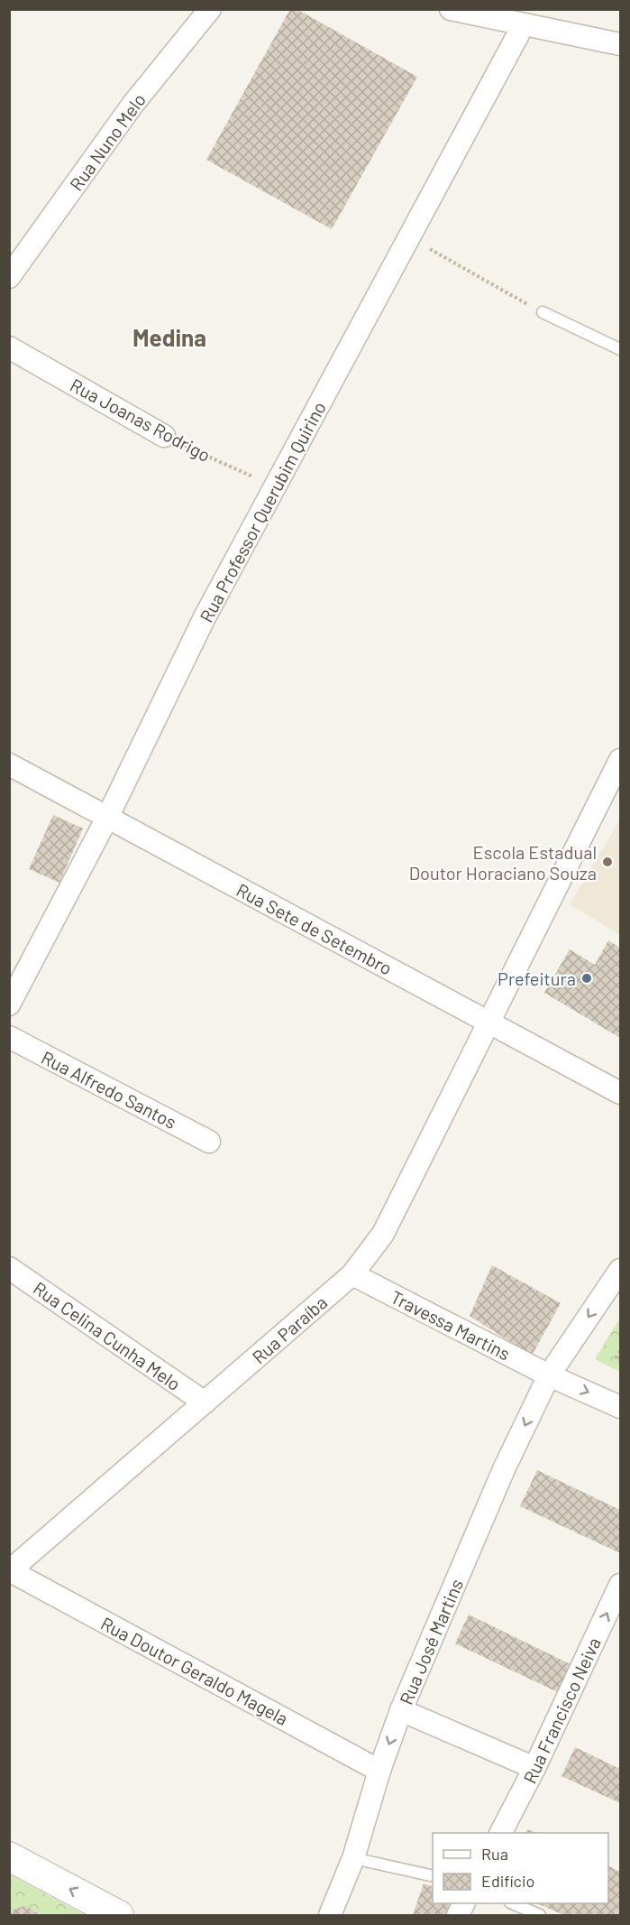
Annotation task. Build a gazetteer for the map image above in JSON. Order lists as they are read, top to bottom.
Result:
{
  "streets": {
    "street": [
      "Rua Nuno Melo",
      "Rua Joanas Rodrigo",
      "Rua Professor Querubim Quirino",
      "Rua Sete de Setembro",
      "Rua Alfredo Santos",
      "Travessa Martins",
      "Rua Paraíba",
      "Rua Celina Cunha Melo",
      "Rua José Martins",
      "Rua Doutor Geraldo Magela",
      "Rua Francisco Neiva"
    ]
  },
  "crossings": [
    ["Rua Joanas Rodrigo", "Rua Professor Querubim Quirino"],
    ["Rua Professor Querubim Quirino", "Rua Sete de Setembro"],
    ["Rua Sete de Setembro", "Rua Paraíba"],
    ["Travessa Martins", "Rua Paraíba"],
    ["Travessa Martins", "Rua José Martins"],
    ["Rua Paraíba", "Rua Celina Cunha Melo"],
    ["Rua Paraíba", "Rua Doutor Geraldo Magela"],
    ["Rua José Martins", "Rua Doutor Geraldo Magela"]
  ],
  "one_way": ["Rua José Martins", "Rua Francisco Neiva"],
  "districts": ["Medina"],
  "places": ["Escola Estadual Doutor Horaciano Souza", "Prefeitura"],
  "legend": ["Rua", "Edifício"]
}
